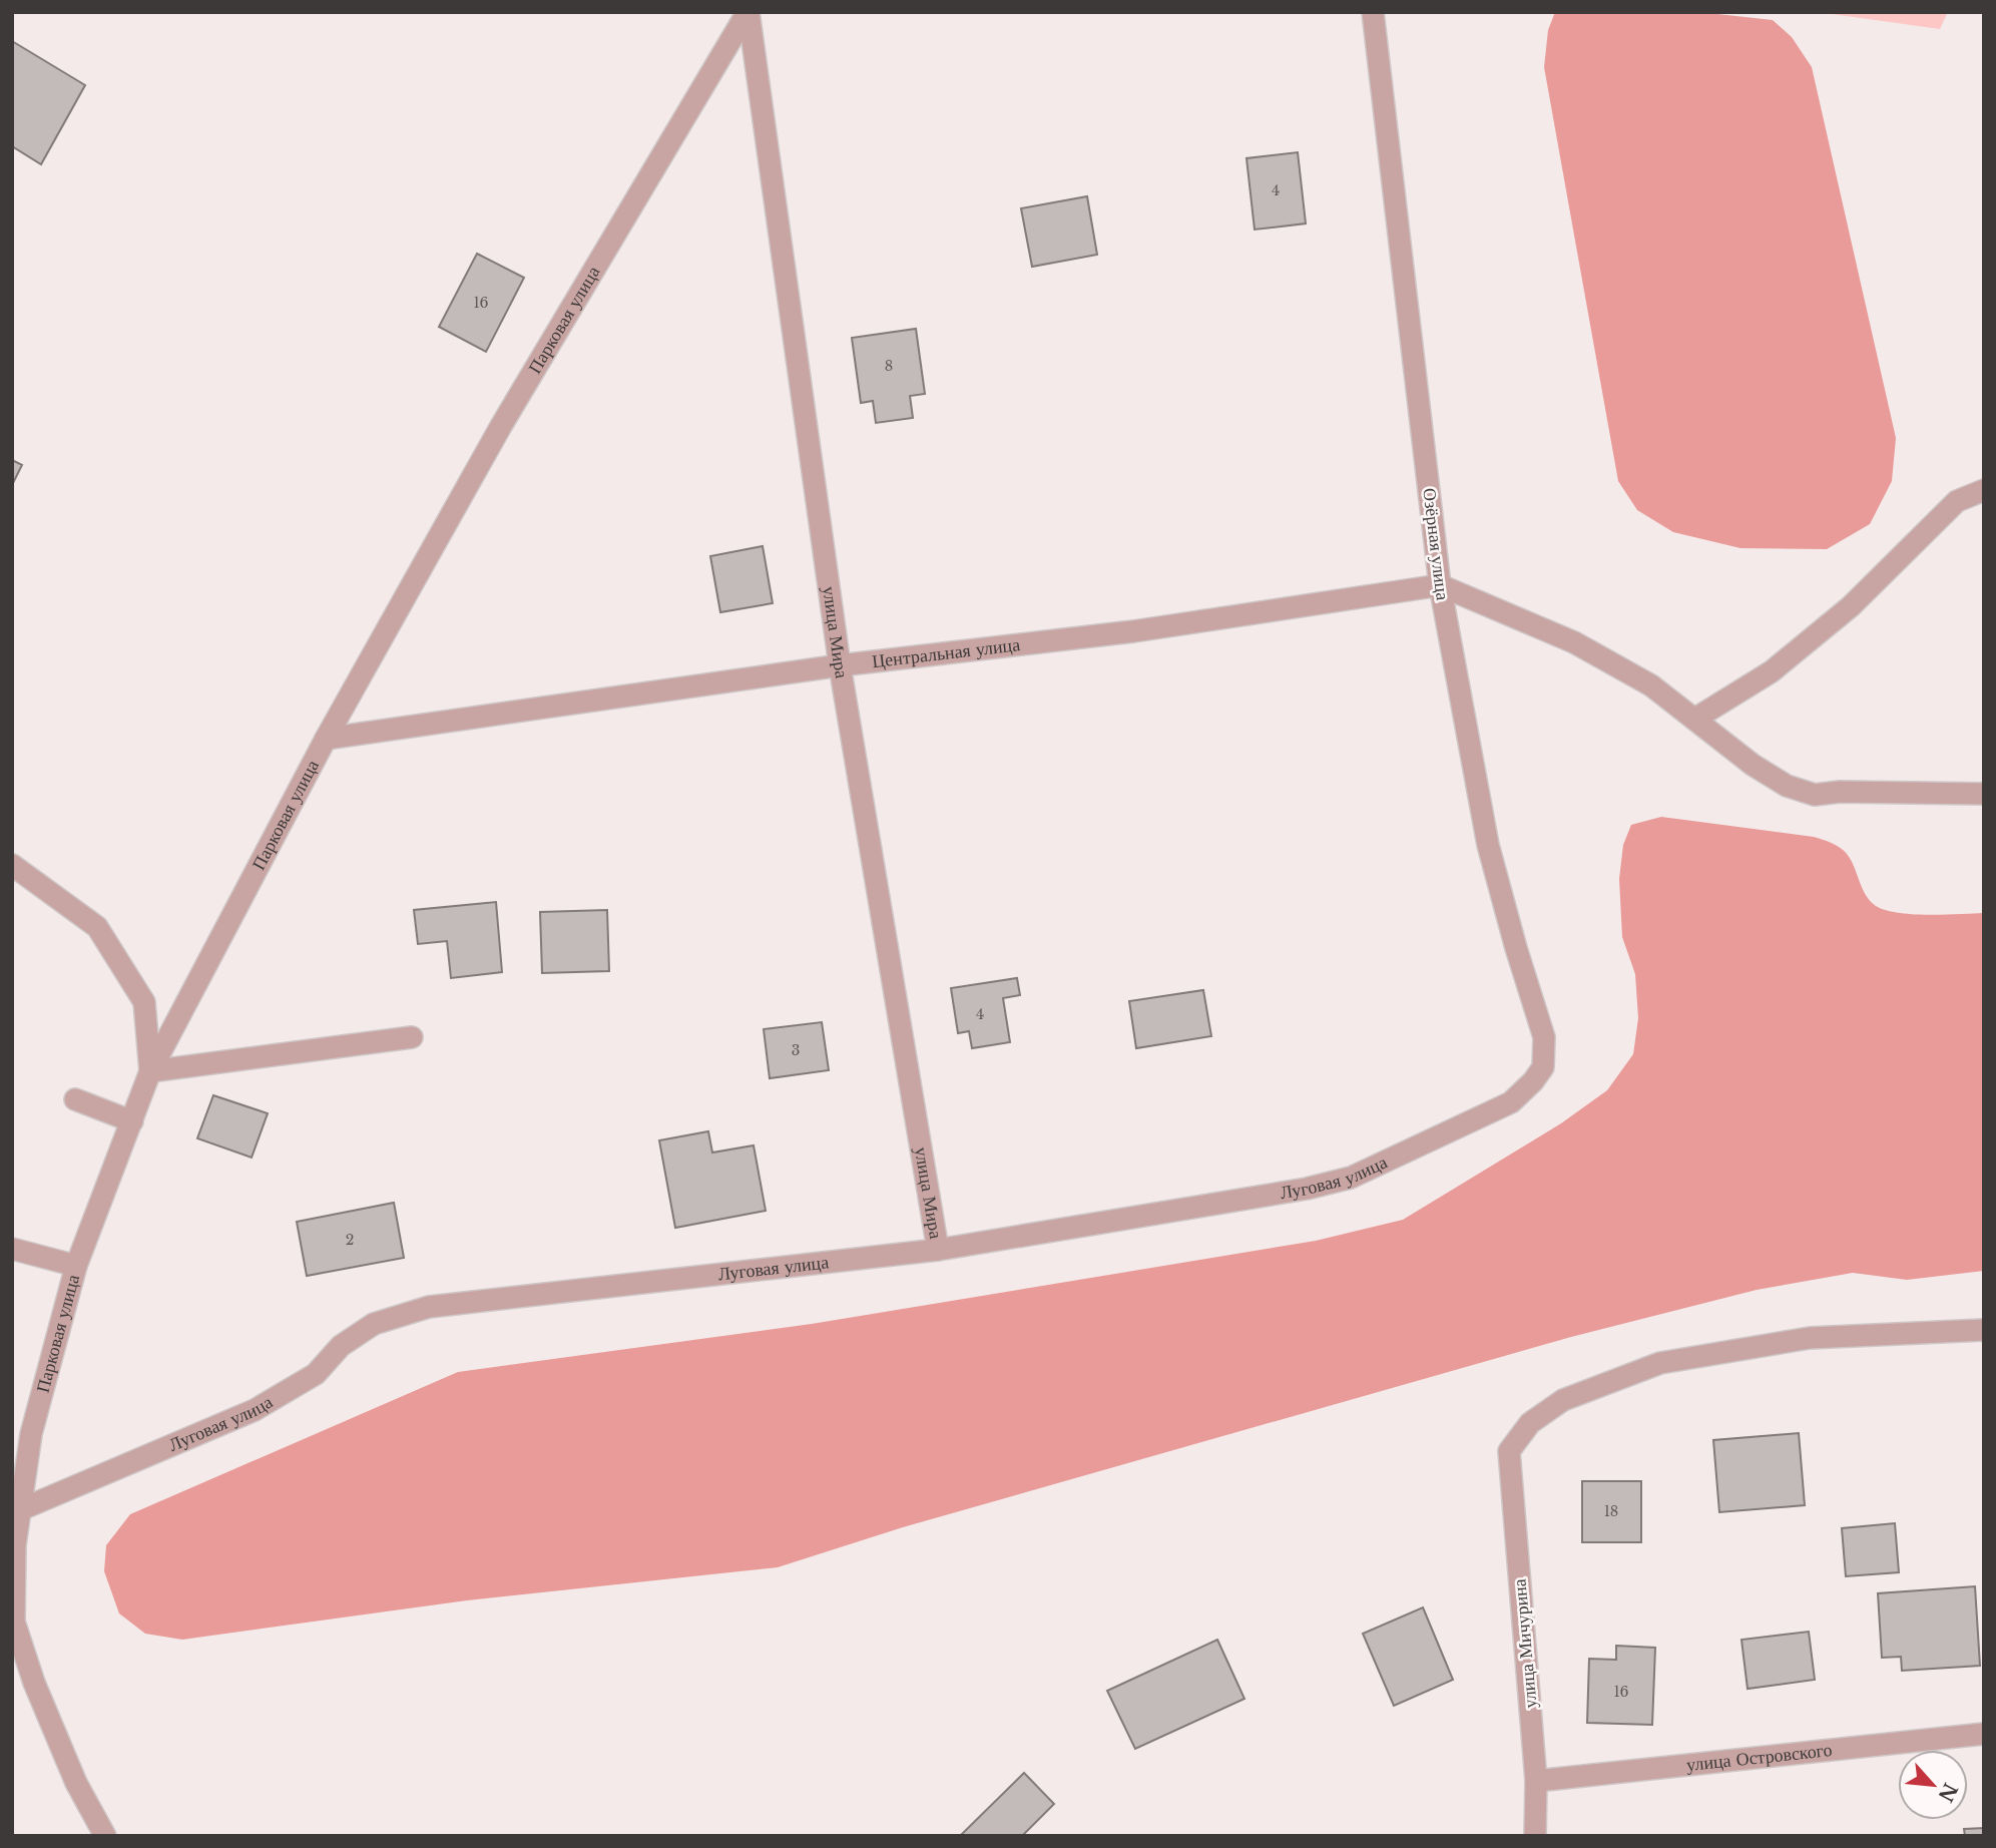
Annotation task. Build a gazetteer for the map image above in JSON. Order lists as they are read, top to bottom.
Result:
{
  "streets": {
    "street": [
      "Парковая улица",
      "Озёрная улица",
      "улица Мира",
      "Центральная улица",
      "Луговая улица",
      "улица Мичурина",
      "улица Островского"
    ]
  },
  "crossings": [
    ["Парковая улица", "улица Мира"],
    ["Парковая улица", "Центральная улица"],
    ["Парковая улица", "Луговая улица"],
    ["Озёрная улица", "Центральная улица"],
    ["Озёрная улица", "Луговая улица"],
    ["улица Мира", "Центральная улица"],
    ["улица Мира", "Луговая улица"],
    ["улица Мичурина", "улица Островского"]
  ],
  "house_numbers": [
    "4",
    "16",
    "8",
    "4",
    "3",
    "2",
    "18",
    "16"
  ],
  "north": "bottom right"
}
